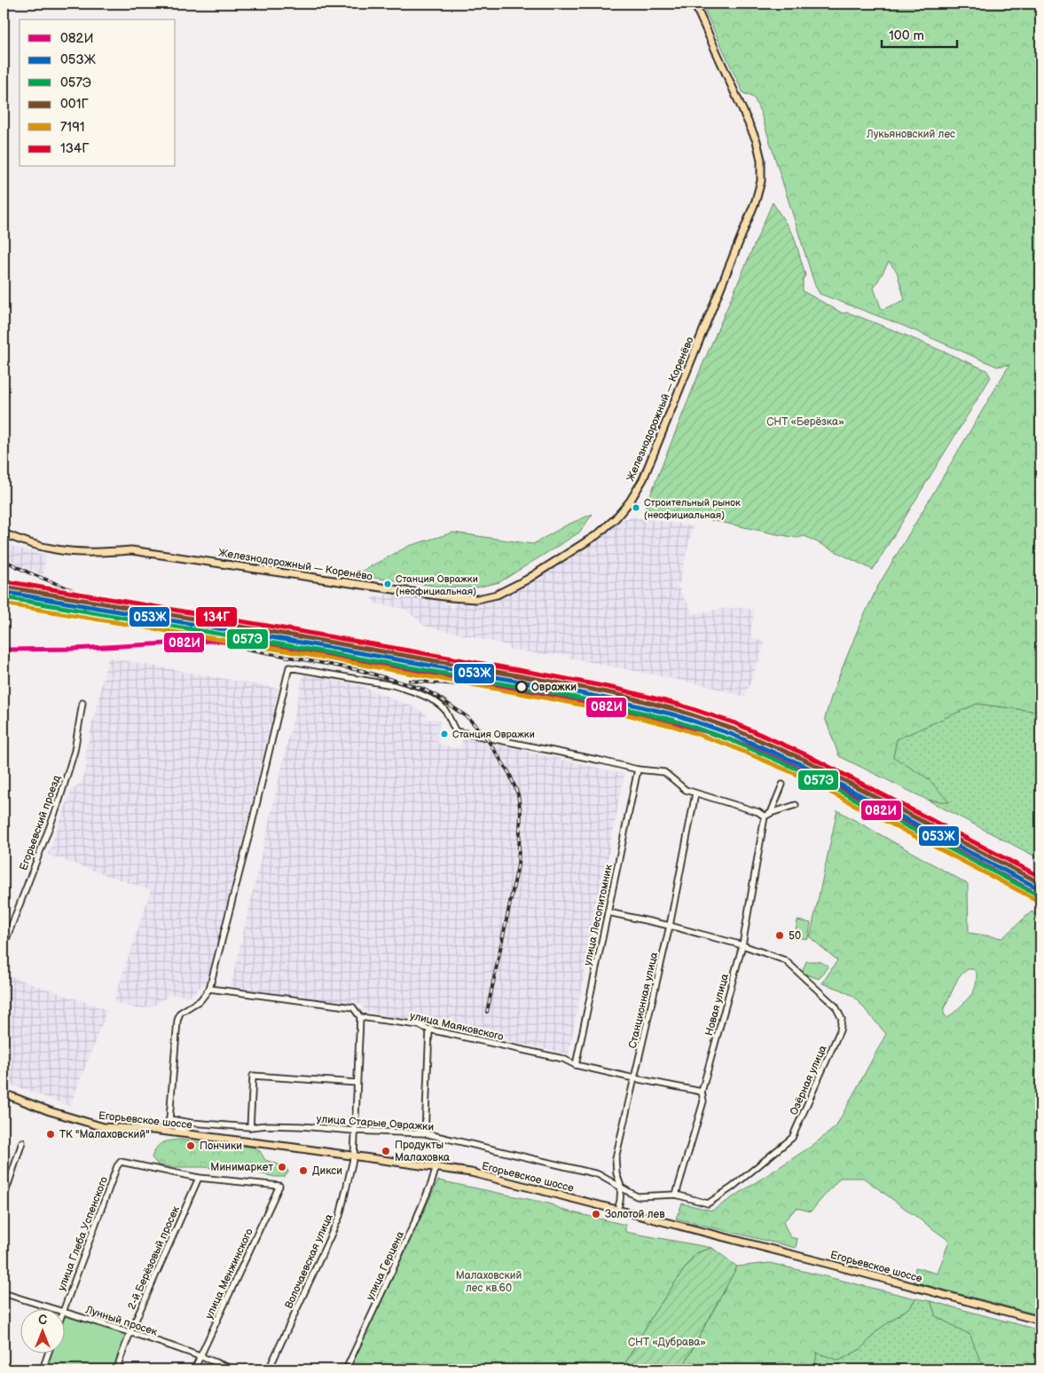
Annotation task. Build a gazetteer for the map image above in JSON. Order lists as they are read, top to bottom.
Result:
{
  "streets": {
    "main road": ["Железнодорожный — Коренёво", "Егорьевское шоссе"],
    "street": [
      "Егорьевский проезд",
      "улица Лесопитомник",
      "Станционная улица",
      "Новая улица",
      "улица Маяковского",
      "Озёрная улица",
      "улица Старые Овражки",
      "улица Глеба Успенского",
      "2-й Берёзовый просек",
      "Волочаевская улица",
      "улица Герцена",
      "улица Менжинского",
      "Лунный просек"
    ]
  },
  "crossings": [
    ["улица Лесопитомник", "улица Маяковского"],
    ["Станционная улица", "улица Маяковского"],
    ["Станционная улица", "Егорьевское шоссе"],
    ["Станционная улица", "улица Старые Овражки"],
    ["Новая улица", "улица Маяковского"],
    ["Новая улица", "Озёрная улица"],
    ["Новая улица", "улица Старые Овражки"],
    ["улица Маяковского", "Волочаевская улица"],
    ["Озёрная улица", "улица Старые Овражки"],
    ["Егорьевское шоссе", "Волочаевская улица"],
    ["Егорьевское шоссе", "улица Герцена"],
    ["улица Старые Овражки", "Волочаевская улица"],
    ["улица Глеба Успенского", "2-й Берёзовый просек"],
    ["улица Глеба Успенского", "улица Менжинского"],
    ["2-й Берёзовый просек", "улица Менжинского"],
    ["2-й Берёзовый просек", "Лунный просек"],
    ["улица Менжинского", "Лунный просек"]
  ],
  "parks": [
    "Лукьяновский лес",
    "СНТ «Берёзка»",
    "Малаховский лес кв.60",
    "СНТ «Дубрава»"
  ],
  "places": [
    "Строительный рынок (неофициальная)",
    "Станция Овражки (неофициальная)",
    "Овражки",
    "Станция Овражки",
    "50",
    "ТК \"Малаховский\"",
    "Пончики",
    "Продукты Малаховка",
    "Минимаркет",
    "Дикси",
    "Золотой лев"
  ],
  "lines": [
    "transit line 134Г",
    "transit line 001Г",
    "transit line 053Ж",
    "transit line 057Э",
    "transit line 7191",
    "transit line 082И"
  ],
  "legend": [
    "082И",
    "053Ж",
    "057Э",
    "001Г",
    "7191",
    "134Г"
  ],
  "scale_bar": "100 m",
  "north": "top"
}
